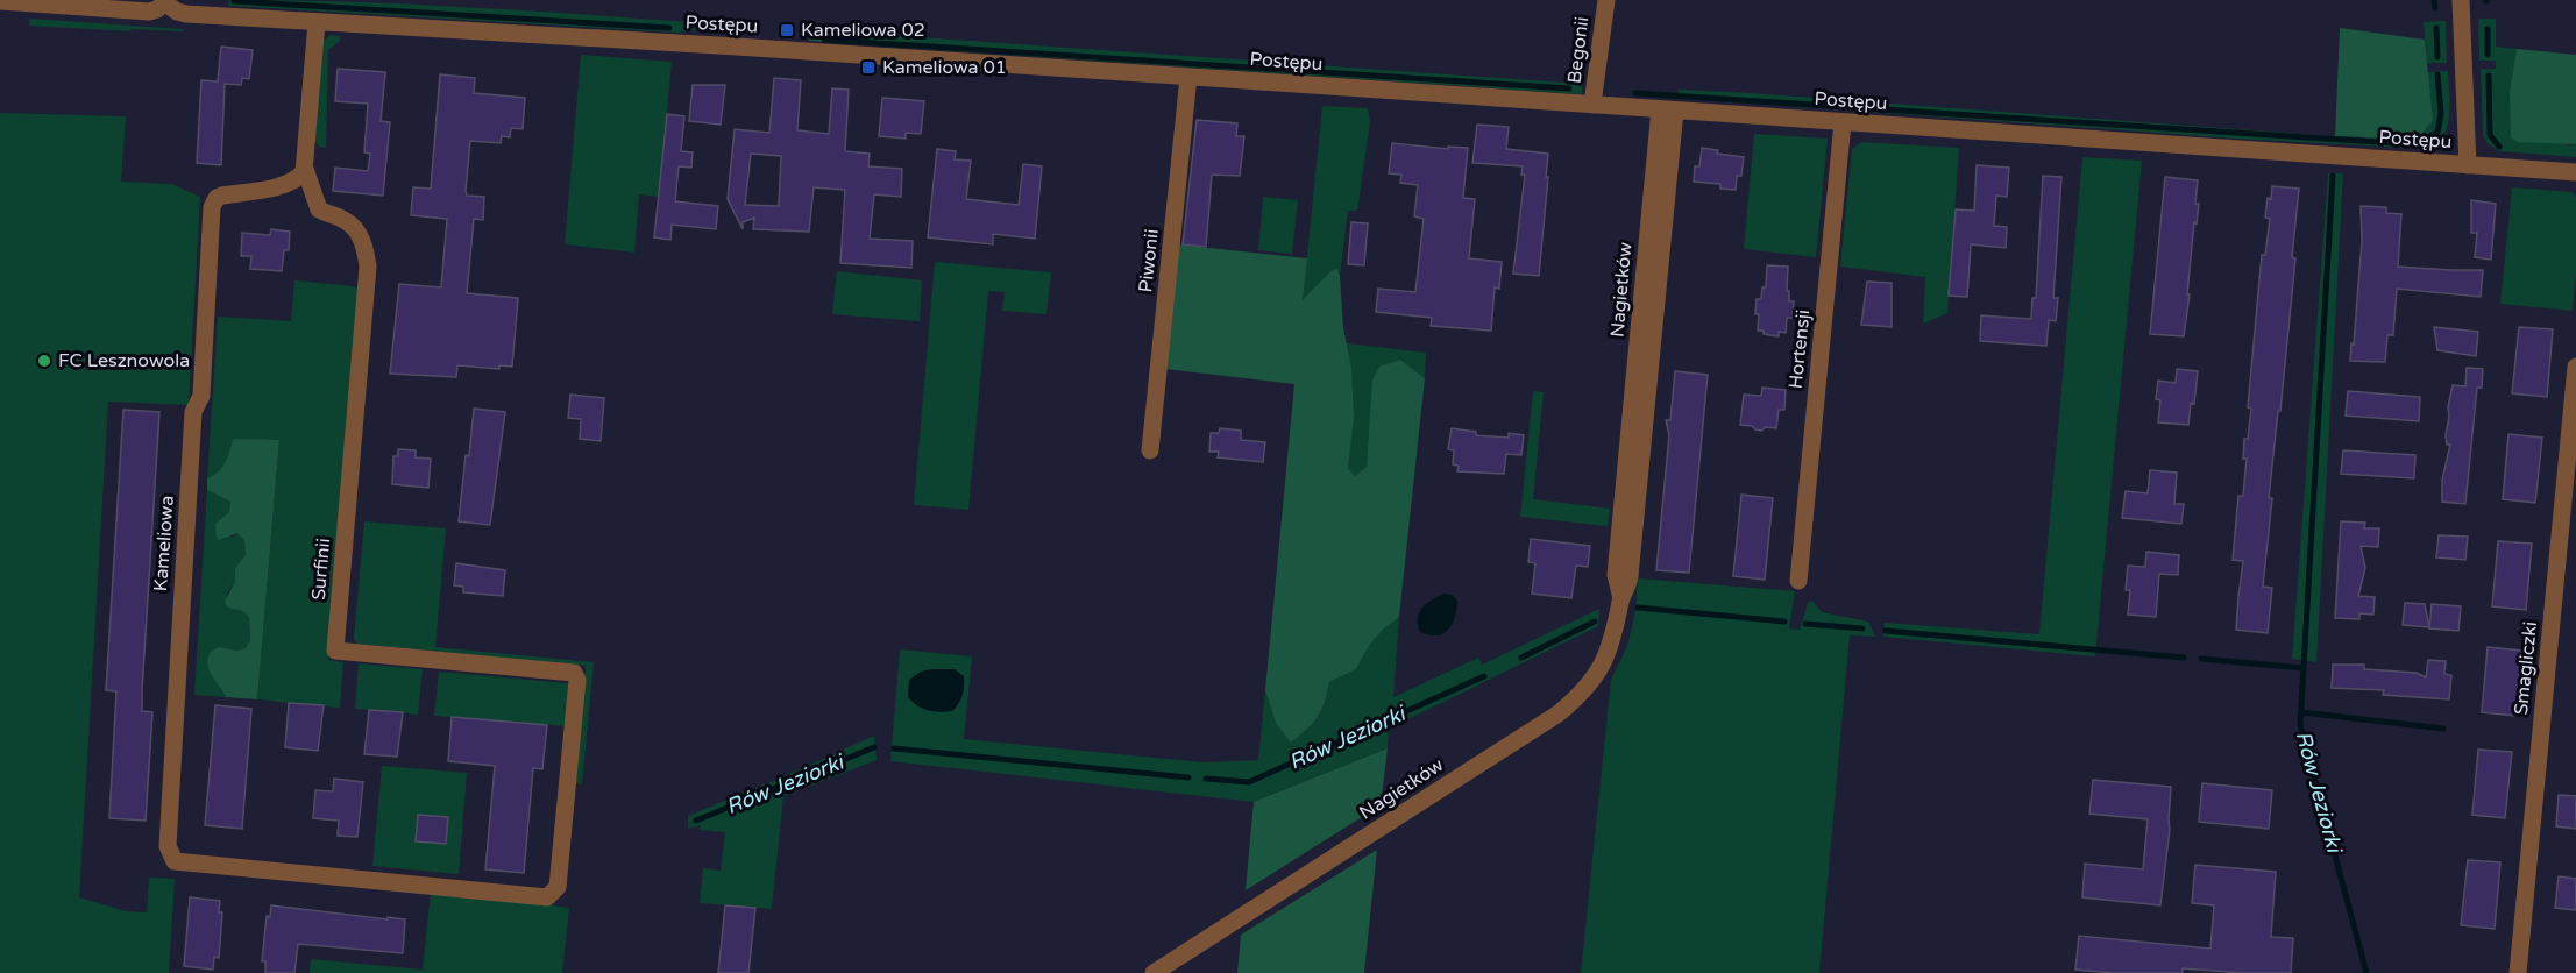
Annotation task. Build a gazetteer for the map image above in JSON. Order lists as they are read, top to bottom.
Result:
{
  "streets": {
    "street": [
      "Postępu",
      "Begonii",
      "Piwonii",
      "Nagietków",
      "Hortensji",
      "Kameliowa",
      "Surfinii",
      "Smagliczki"
    ]
  },
  "crossings": [
    ["Postępu", "Begonii"],
    ["Postępu", "Piwonii"],
    ["Postępu", "Nagietków"],
    ["Postępu", "Hortensji"],
    ["Kameliowa", "Surfinii"]
  ],
  "water": ["Rów Jeziorki"],
  "places": {
    "transit": ["Kameliowa 02", "Kameliowa 01"],
    "other": ["FC Lesznowola"]
  }
}
